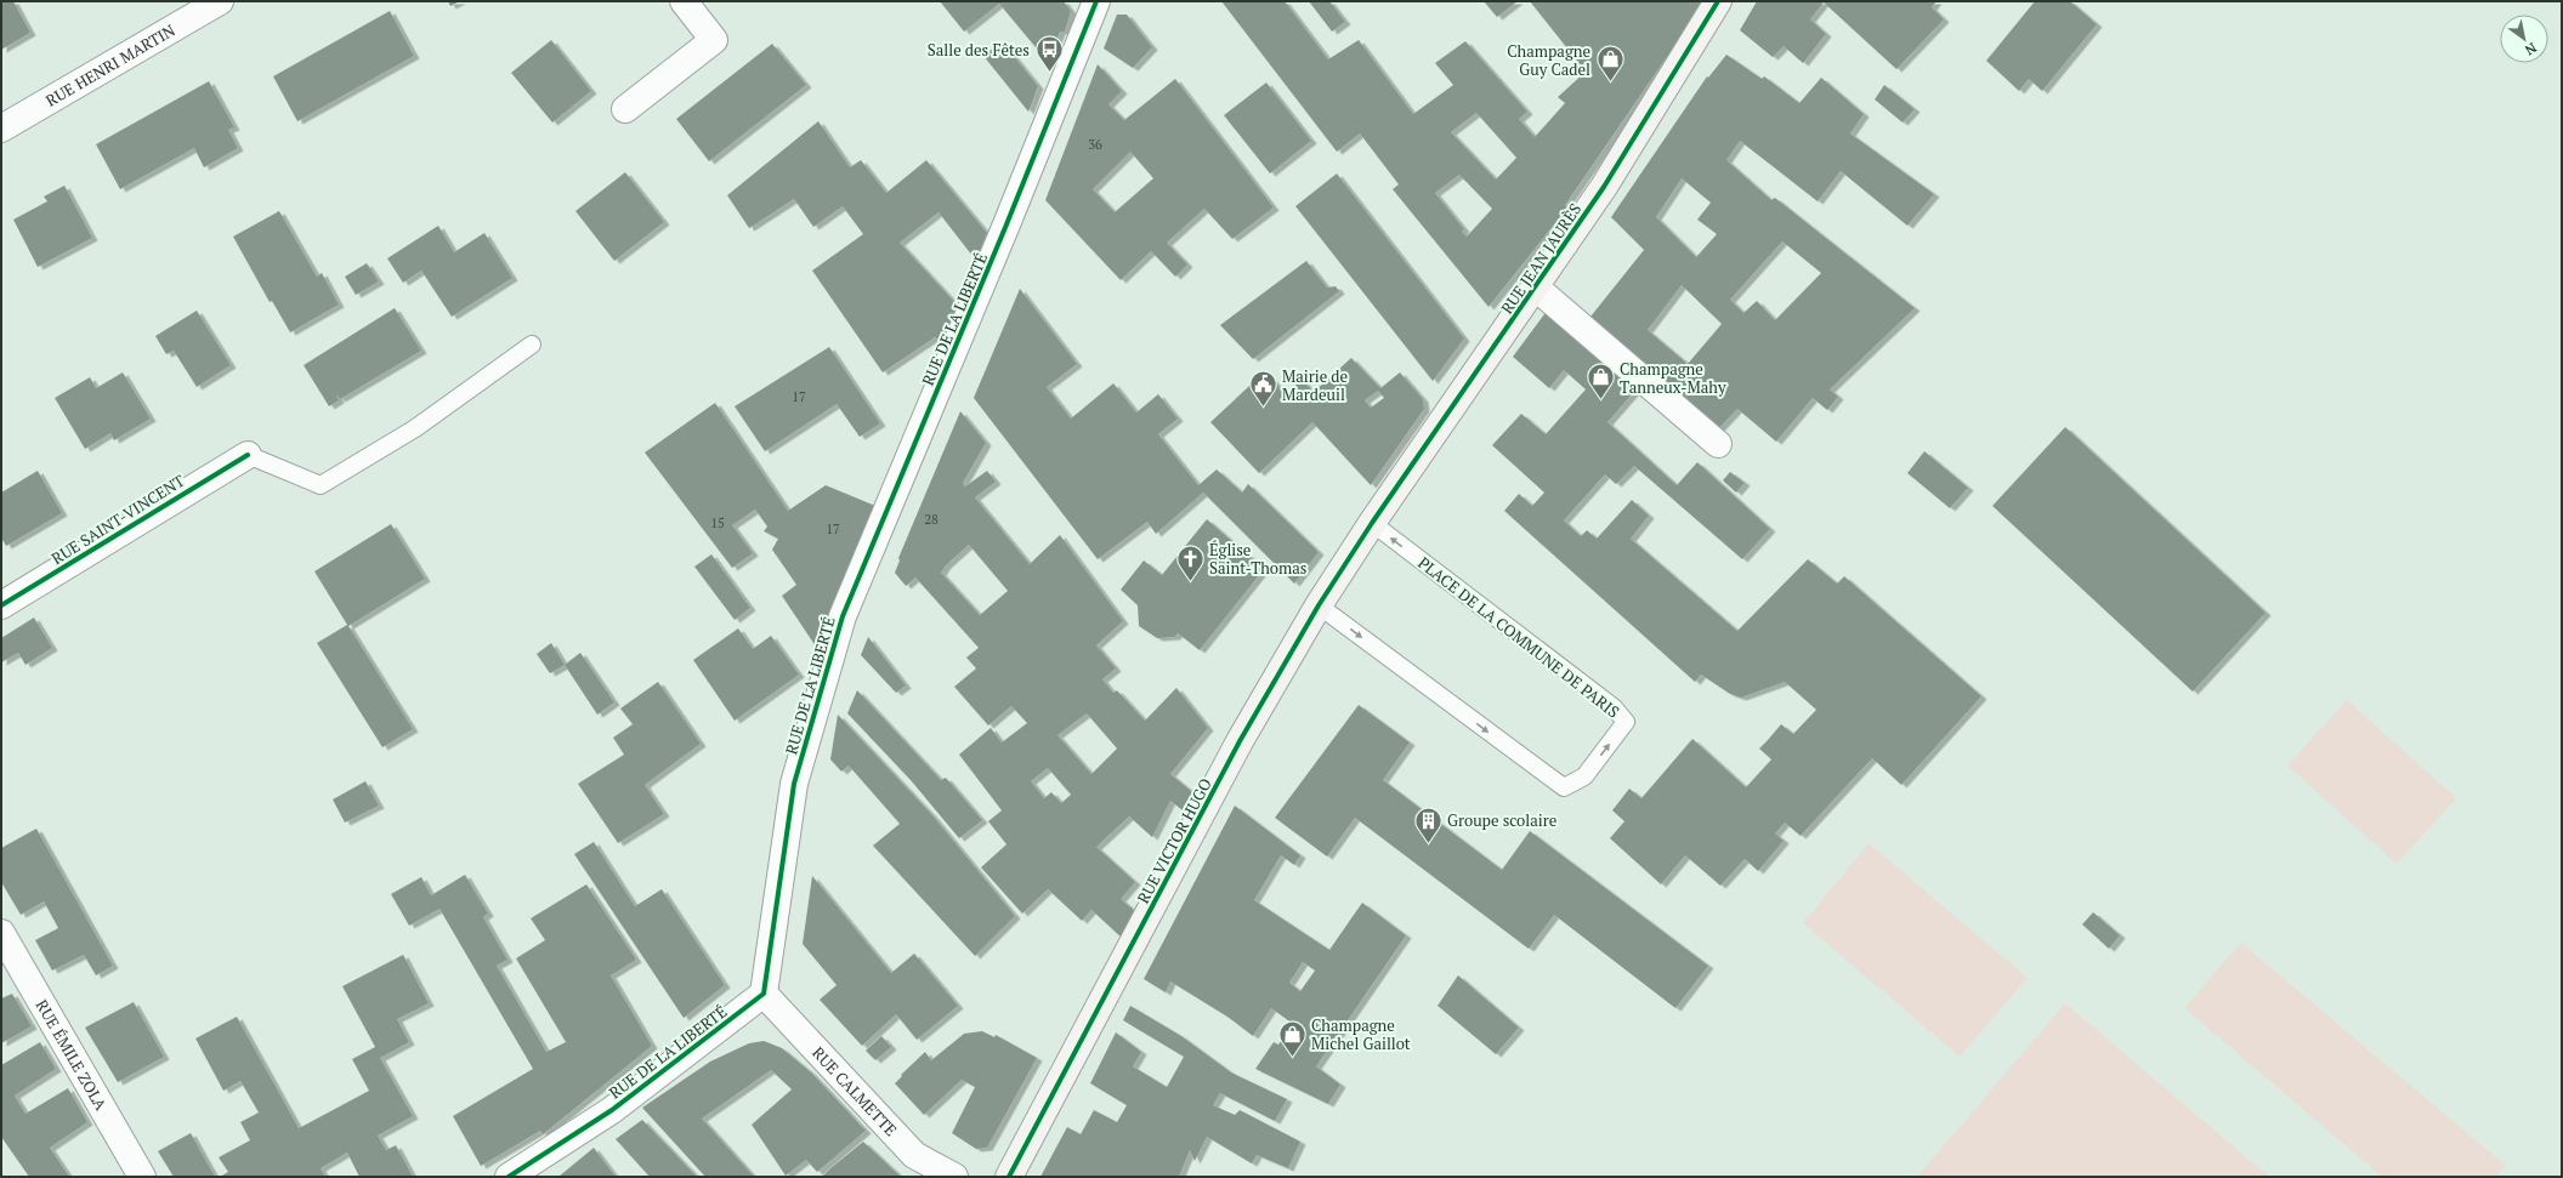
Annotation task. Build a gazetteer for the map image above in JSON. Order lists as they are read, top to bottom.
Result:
{
  "streets": {
    "street": [
      "RUE HENRI MARTIN",
      "RUE JEAN JAURÈS",
      "RUE DE LA LIBERTÉ",
      "RUE SAINT-VINCENT",
      "RUE VICTOR HUGO",
      "RUE ÉMILE ZOLA",
      "RUE CALMETTE"
    ],
    "lane": ["PLACE DE LA COMMUNE DE PARIS"]
  },
  "crossings": [
    ["RUE JEAN JAURÈS", "PLACE DE LA COMMUNE DE PARIS"],
    ["RUE JEAN JAURÈS", "RUE VICTOR HUGO"],
    ["RUE DE LA LIBERTÉ", "RUE CALMETTE"],
    ["PLACE DE LA COMMUNE DE PARIS", "RUE VICTOR HUGO"]
  ],
  "places": {
    "bus stop": ["Salle des Fêtes"],
    "shop": ["Champagne Guy Cadel", "Champagne Tanneux-Mahy", "Champagne Michel Gaillot"],
    "public building": ["Mairie de Mardeuil"],
    "church": ["Église Saint-Thomas"],
    "building": ["Groupe scolaire"]
  },
  "house_numbers": [
    "36",
    "17",
    "28",
    "15",
    "17"
  ],
  "north": "bottom right"
}
